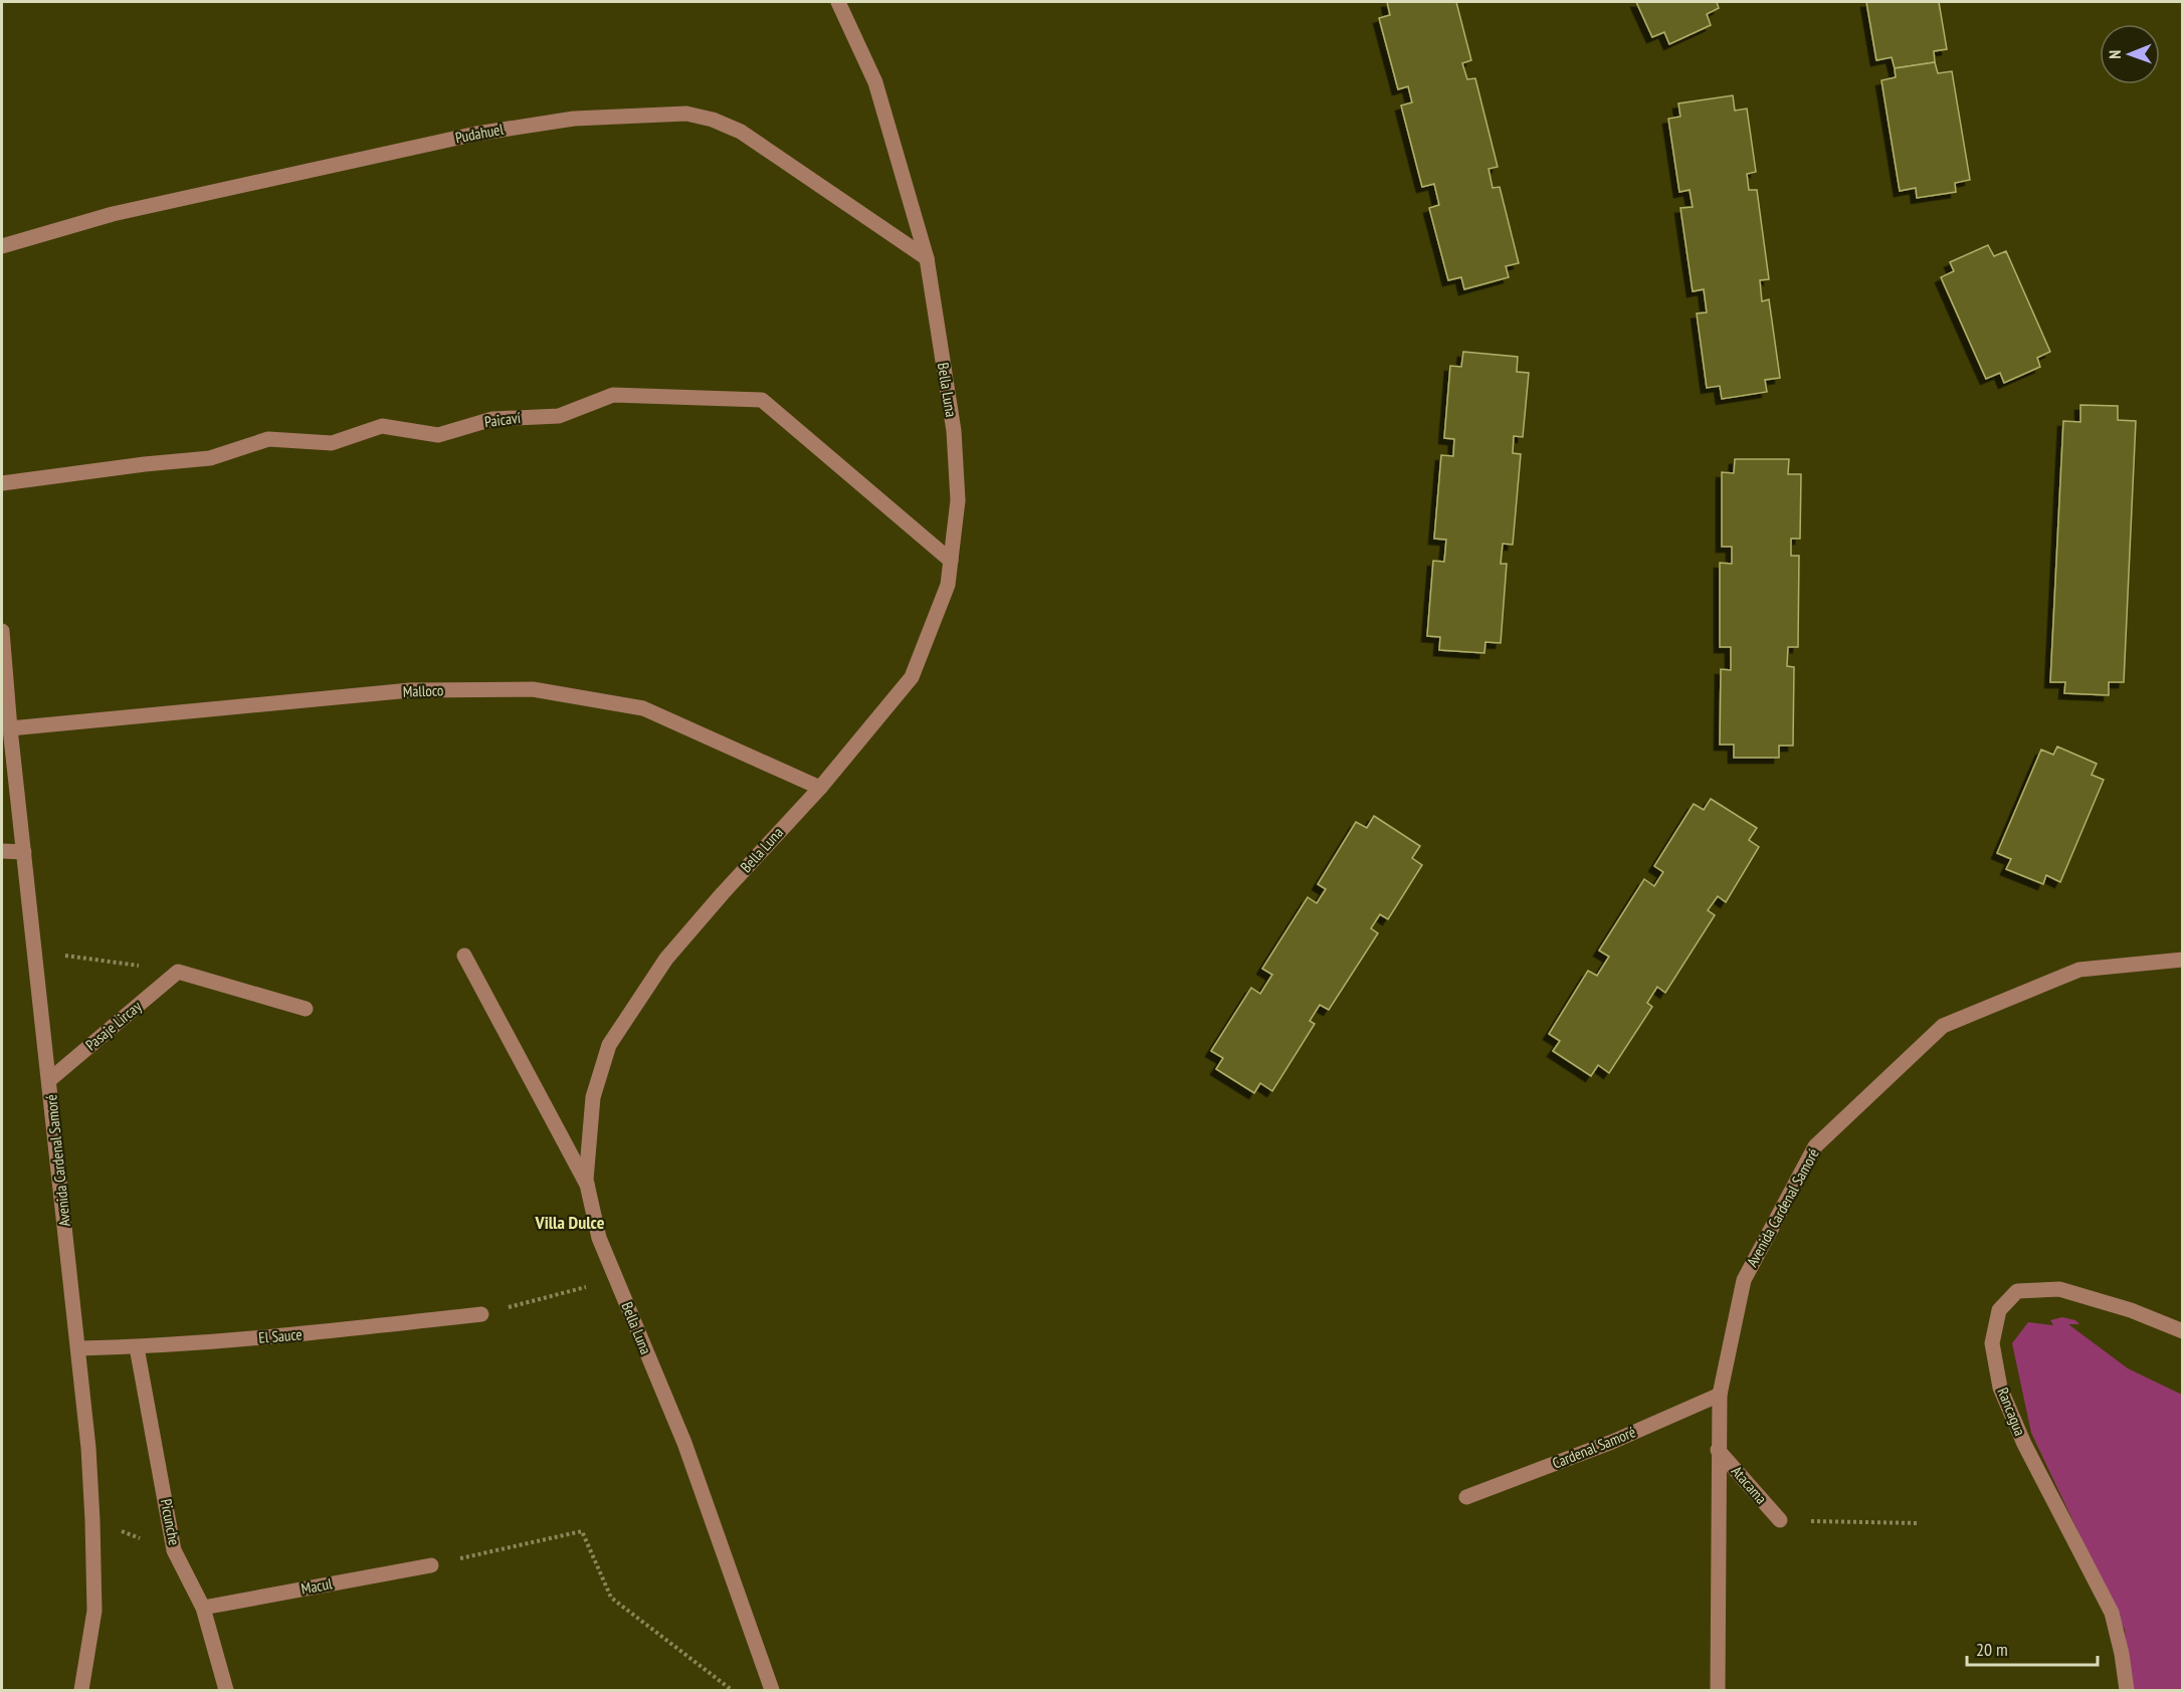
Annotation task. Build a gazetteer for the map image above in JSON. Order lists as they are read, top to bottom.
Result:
{
  "streets": {
    "street": [
      "Pudahuel",
      "Bella Luna",
      "Paicaví",
      "Malloco",
      "Pasaje Lircay",
      "Avenida Cardenal Samoré",
      "El Sauce",
      "Rancagua",
      "Cardenal Samoré",
      "Atacama",
      "Picunche",
      "Macul"
    ]
  },
  "crossings": [
    ["Pudahuel", "Bella Luna"],
    ["Bella Luna", "Paicaví"],
    ["Bella Luna", "Malloco"],
    ["Malloco", "Avenida Cardenal Samoré"],
    ["Pasaje Lircay", "Avenida Cardenal Samoré"],
    ["Avenida Cardenal Samoré", "El Sauce"],
    ["Avenida Cardenal Samoré", "Cardenal Samoré"],
    ["Avenida Cardenal Samoré", "Atacama"],
    ["El Sauce", "Picunche"],
    ["Picunche", "Macul"]
  ],
  "districts": ["Villa Dulce"],
  "scale_bar": "20 m",
  "north": "left"
}
